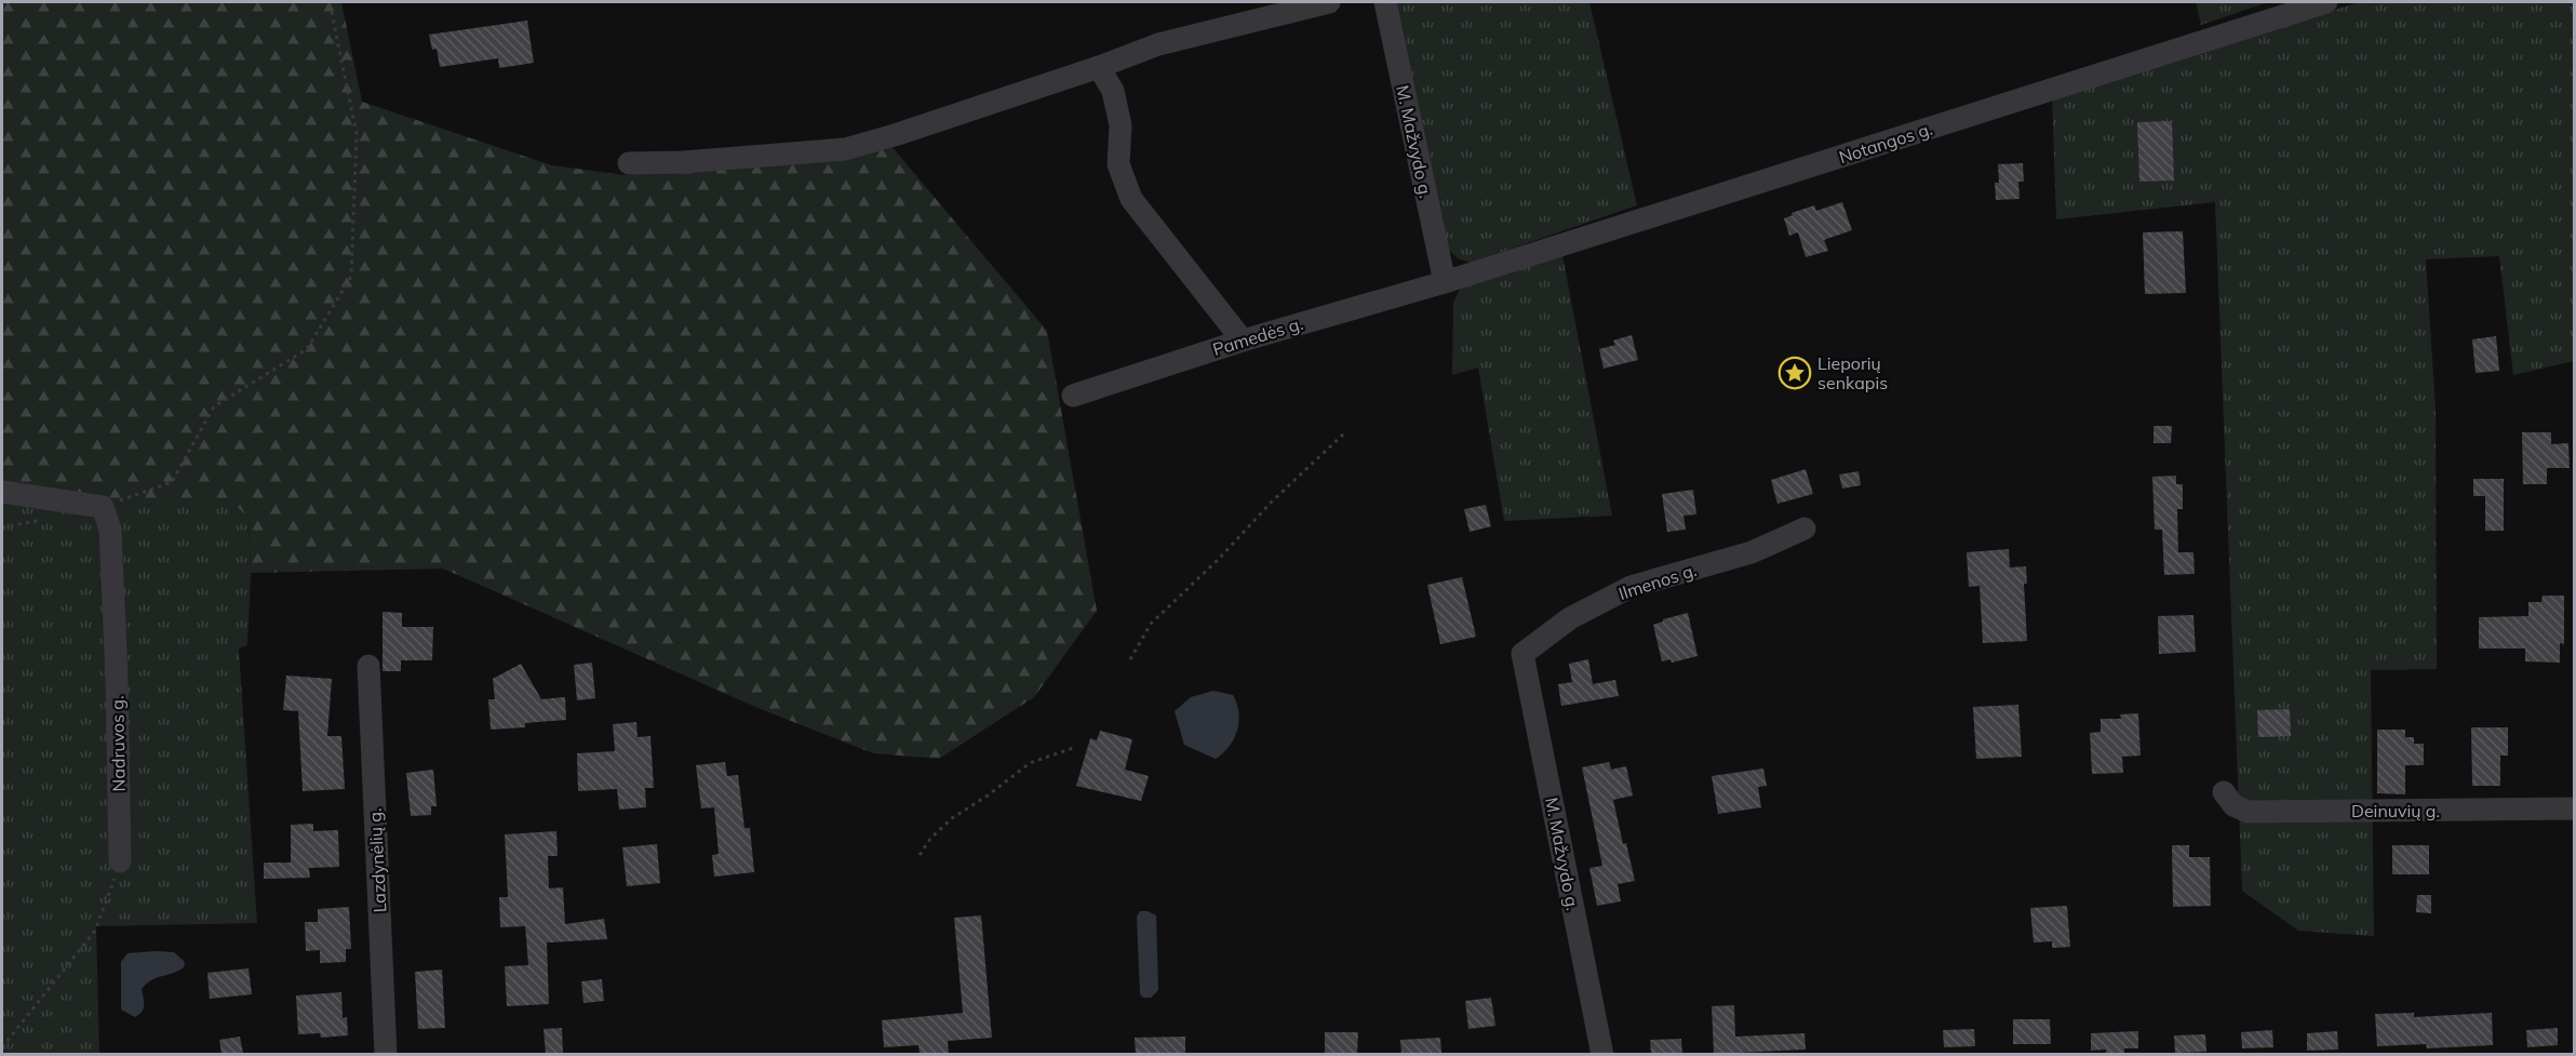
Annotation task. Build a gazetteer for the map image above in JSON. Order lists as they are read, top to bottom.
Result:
{
  "streets": {
    "street": [
      "M. Mažvydo g.",
      "Notangos g.",
      "Pamedės g.",
      "Ilmenos g.",
      "Nadruvos g.",
      "Deinuvių g.",
      "Lazdynėlių g."
    ]
  },
  "crossings": [
    ["M. Mažvydo g.", "Notangos g."],
    ["M. Mažvydo g.", "Pamedės g."],
    ["M. Mažvydo g.", "Ilmenos g."],
    ["Notangos g.", "Pamedės g."]
  ],
  "places": {
    "place": ["Lieporių senkapis"]
  }
}
